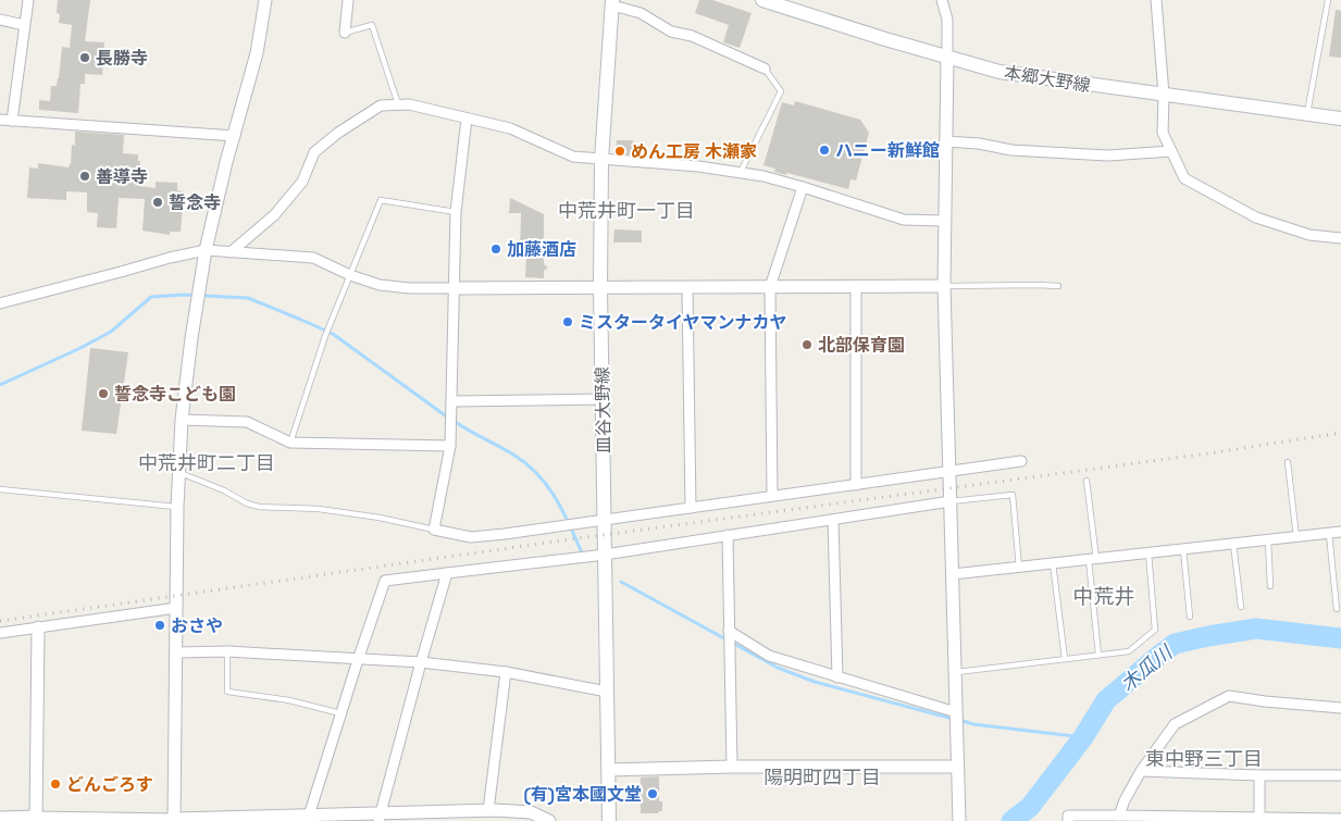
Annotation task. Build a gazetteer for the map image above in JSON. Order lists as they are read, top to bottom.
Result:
{
  "streets": {
    "main road": ["本郷大野線", "皿谷大野線"]
  },
  "districts": [
    "中荒井町一丁目",
    "中荒井町二丁目",
    "中荒井",
    "東中野三丁目",
    "陽明町四丁目"
  ],
  "water": ["木瓜川"],
  "places": [
    "長勝寺",
    "ハニー新鮮館",
    "めん工房 木瀬家",
    "善導寺",
    "誓念寺",
    "加藤酒店",
    "ミスタータイヤマンナカヤ",
    "北部保育園",
    "誓念寺こども園",
    "おさや",
    "どんごろす",
    "(有)宮本國文堂"
  ]
}
